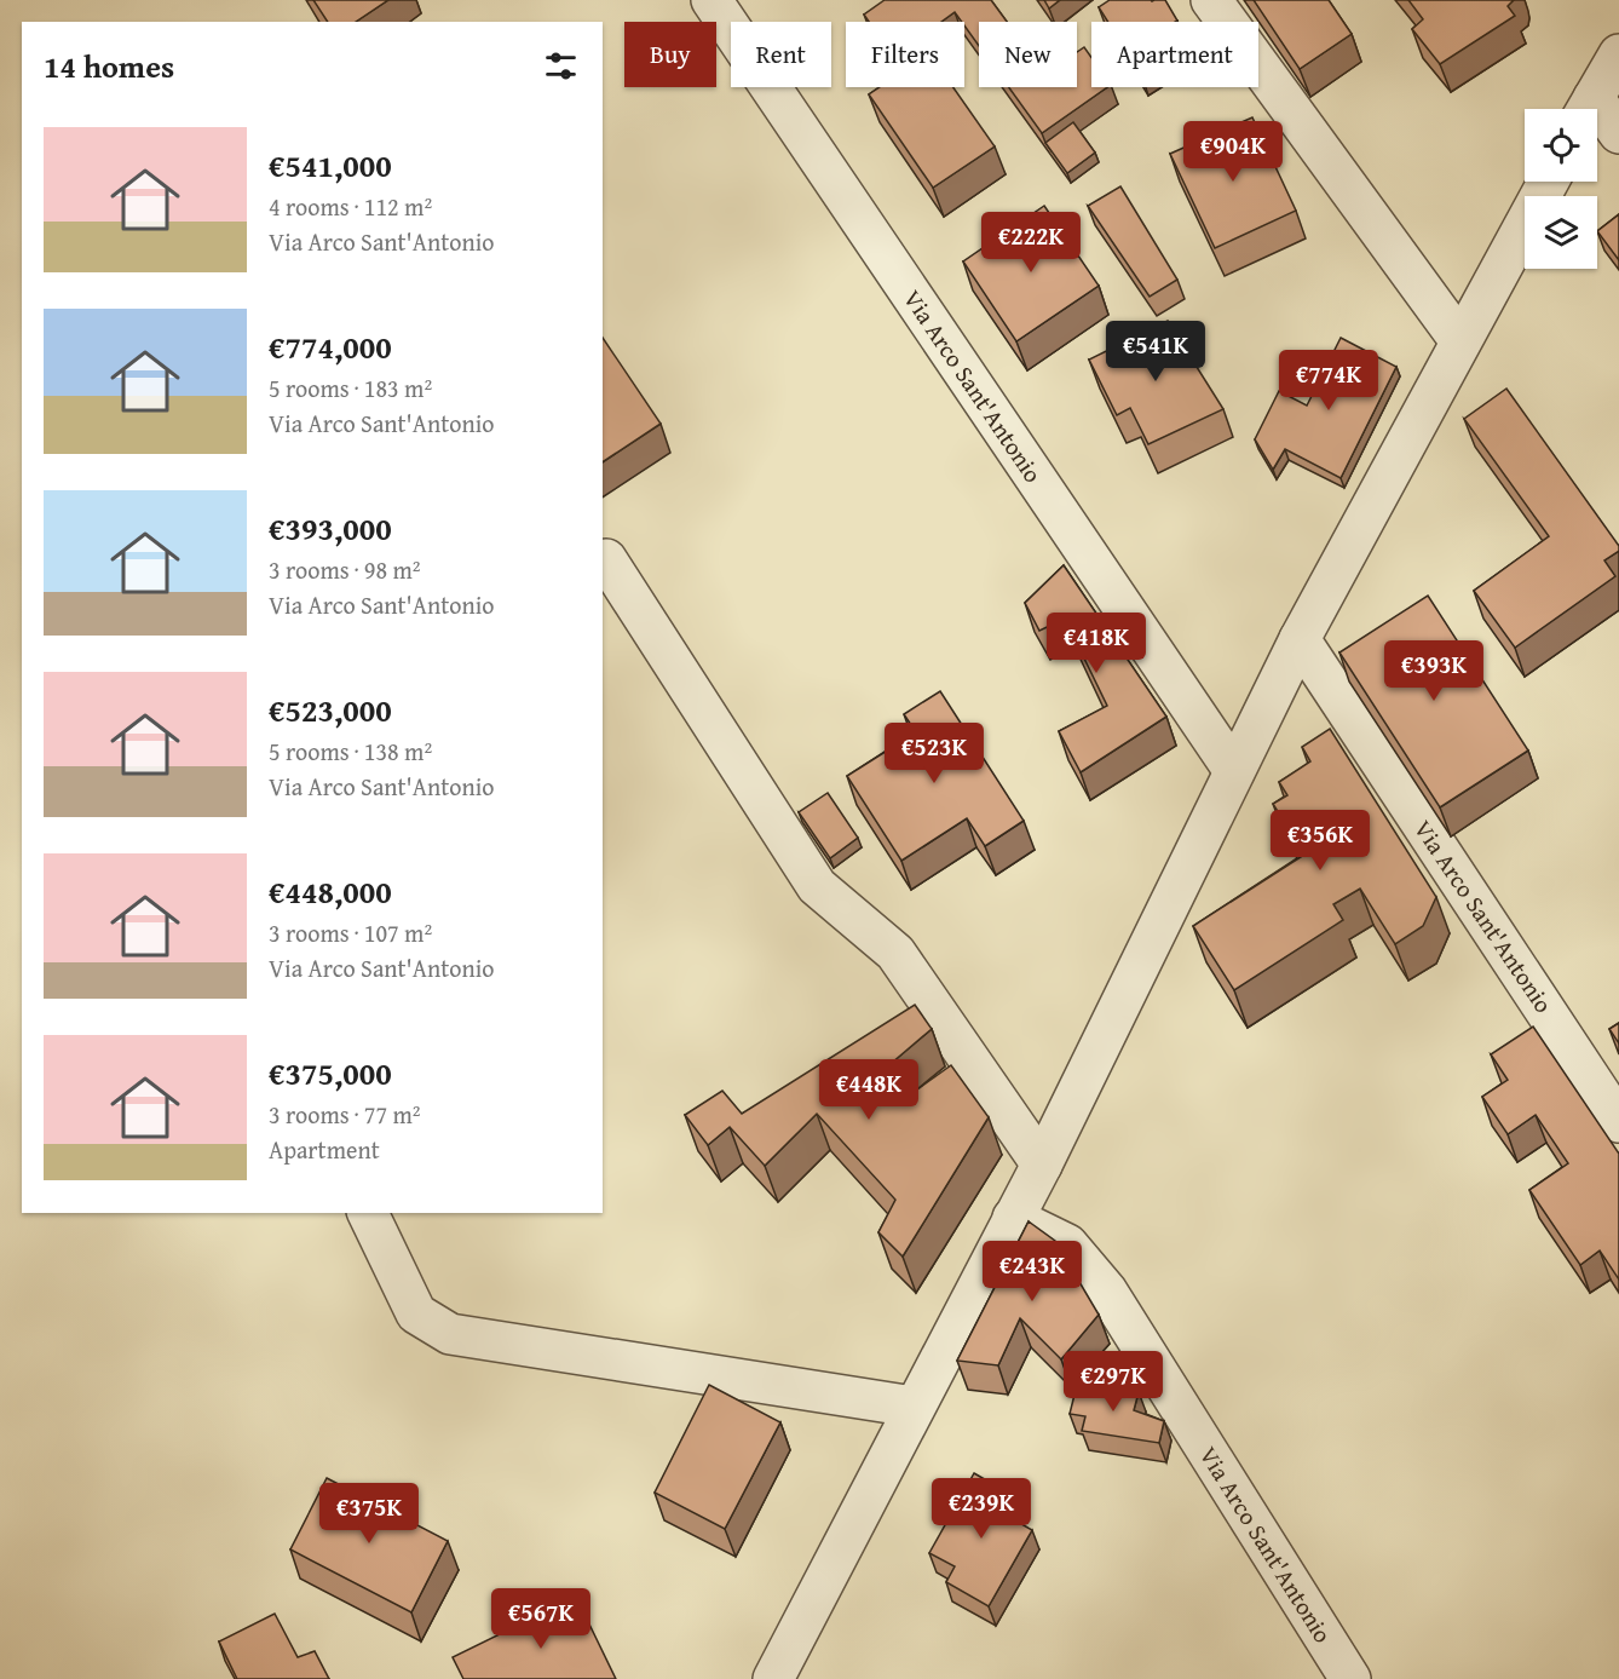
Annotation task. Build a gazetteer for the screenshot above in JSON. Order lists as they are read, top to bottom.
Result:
{
  "streets": {
    "street": ["Via Arco Sant'Antonio"]
  },
  "page": {
    "chip": [
      "Buy",
      "Rent",
      "Filters",
      "New",
      "Apartment"
    ],
    "heading": "14 homes",
    "list": [
      {
        "name": "€541,000",
        "note": "4 rooms · 112 m² · Via Arco Sant'Antonio"
      },
      {
        "name": "€774,000",
        "note": "5 rooms · 183 m² · Via Arco Sant'Antonio"
      },
      {
        "name": "€393,000",
        "note": "3 rooms · 98 m² · Via Arco Sant'Antonio"
      },
      {
        "name": "€523,000",
        "note": "5 rooms · 138 m² · Via Arco Sant'Antonio"
      },
      {
        "name": "€448,000",
        "note": "3 rooms · 107 m² · Via Arco Sant'Antonio"
      },
      {
        "name": "€375,000",
        "note": "3 rooms · 77 m² · Apartment"
      }
    ],
    "price": [
      "€904K",
      "€222K",
      "€541K",
      "€774K",
      "€418K",
      "€393K",
      "€523K",
      "€356K",
      "€448K",
      "€243K",
      "€297K",
      "€239K",
      "€375K",
      "€567K"
    ]
  }
}
